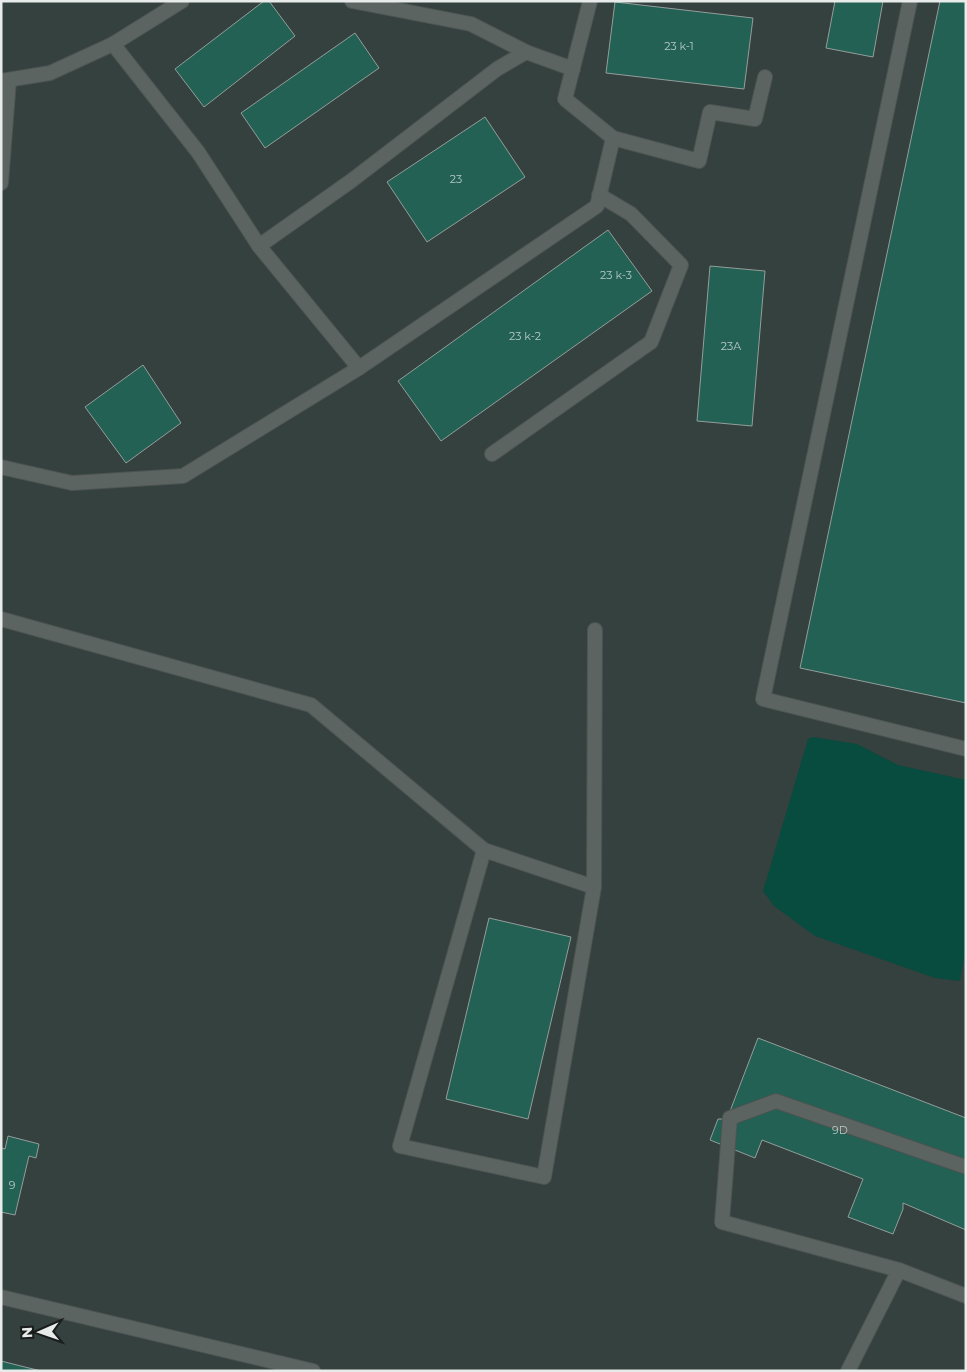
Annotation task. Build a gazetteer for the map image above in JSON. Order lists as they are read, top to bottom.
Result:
{
  "house_numbers": [
    "23 k-1",
    "23",
    "23 k-3",
    "23 k-2",
    "23A",
    "9D",
    "9"
  ],
  "north": "left"
}
